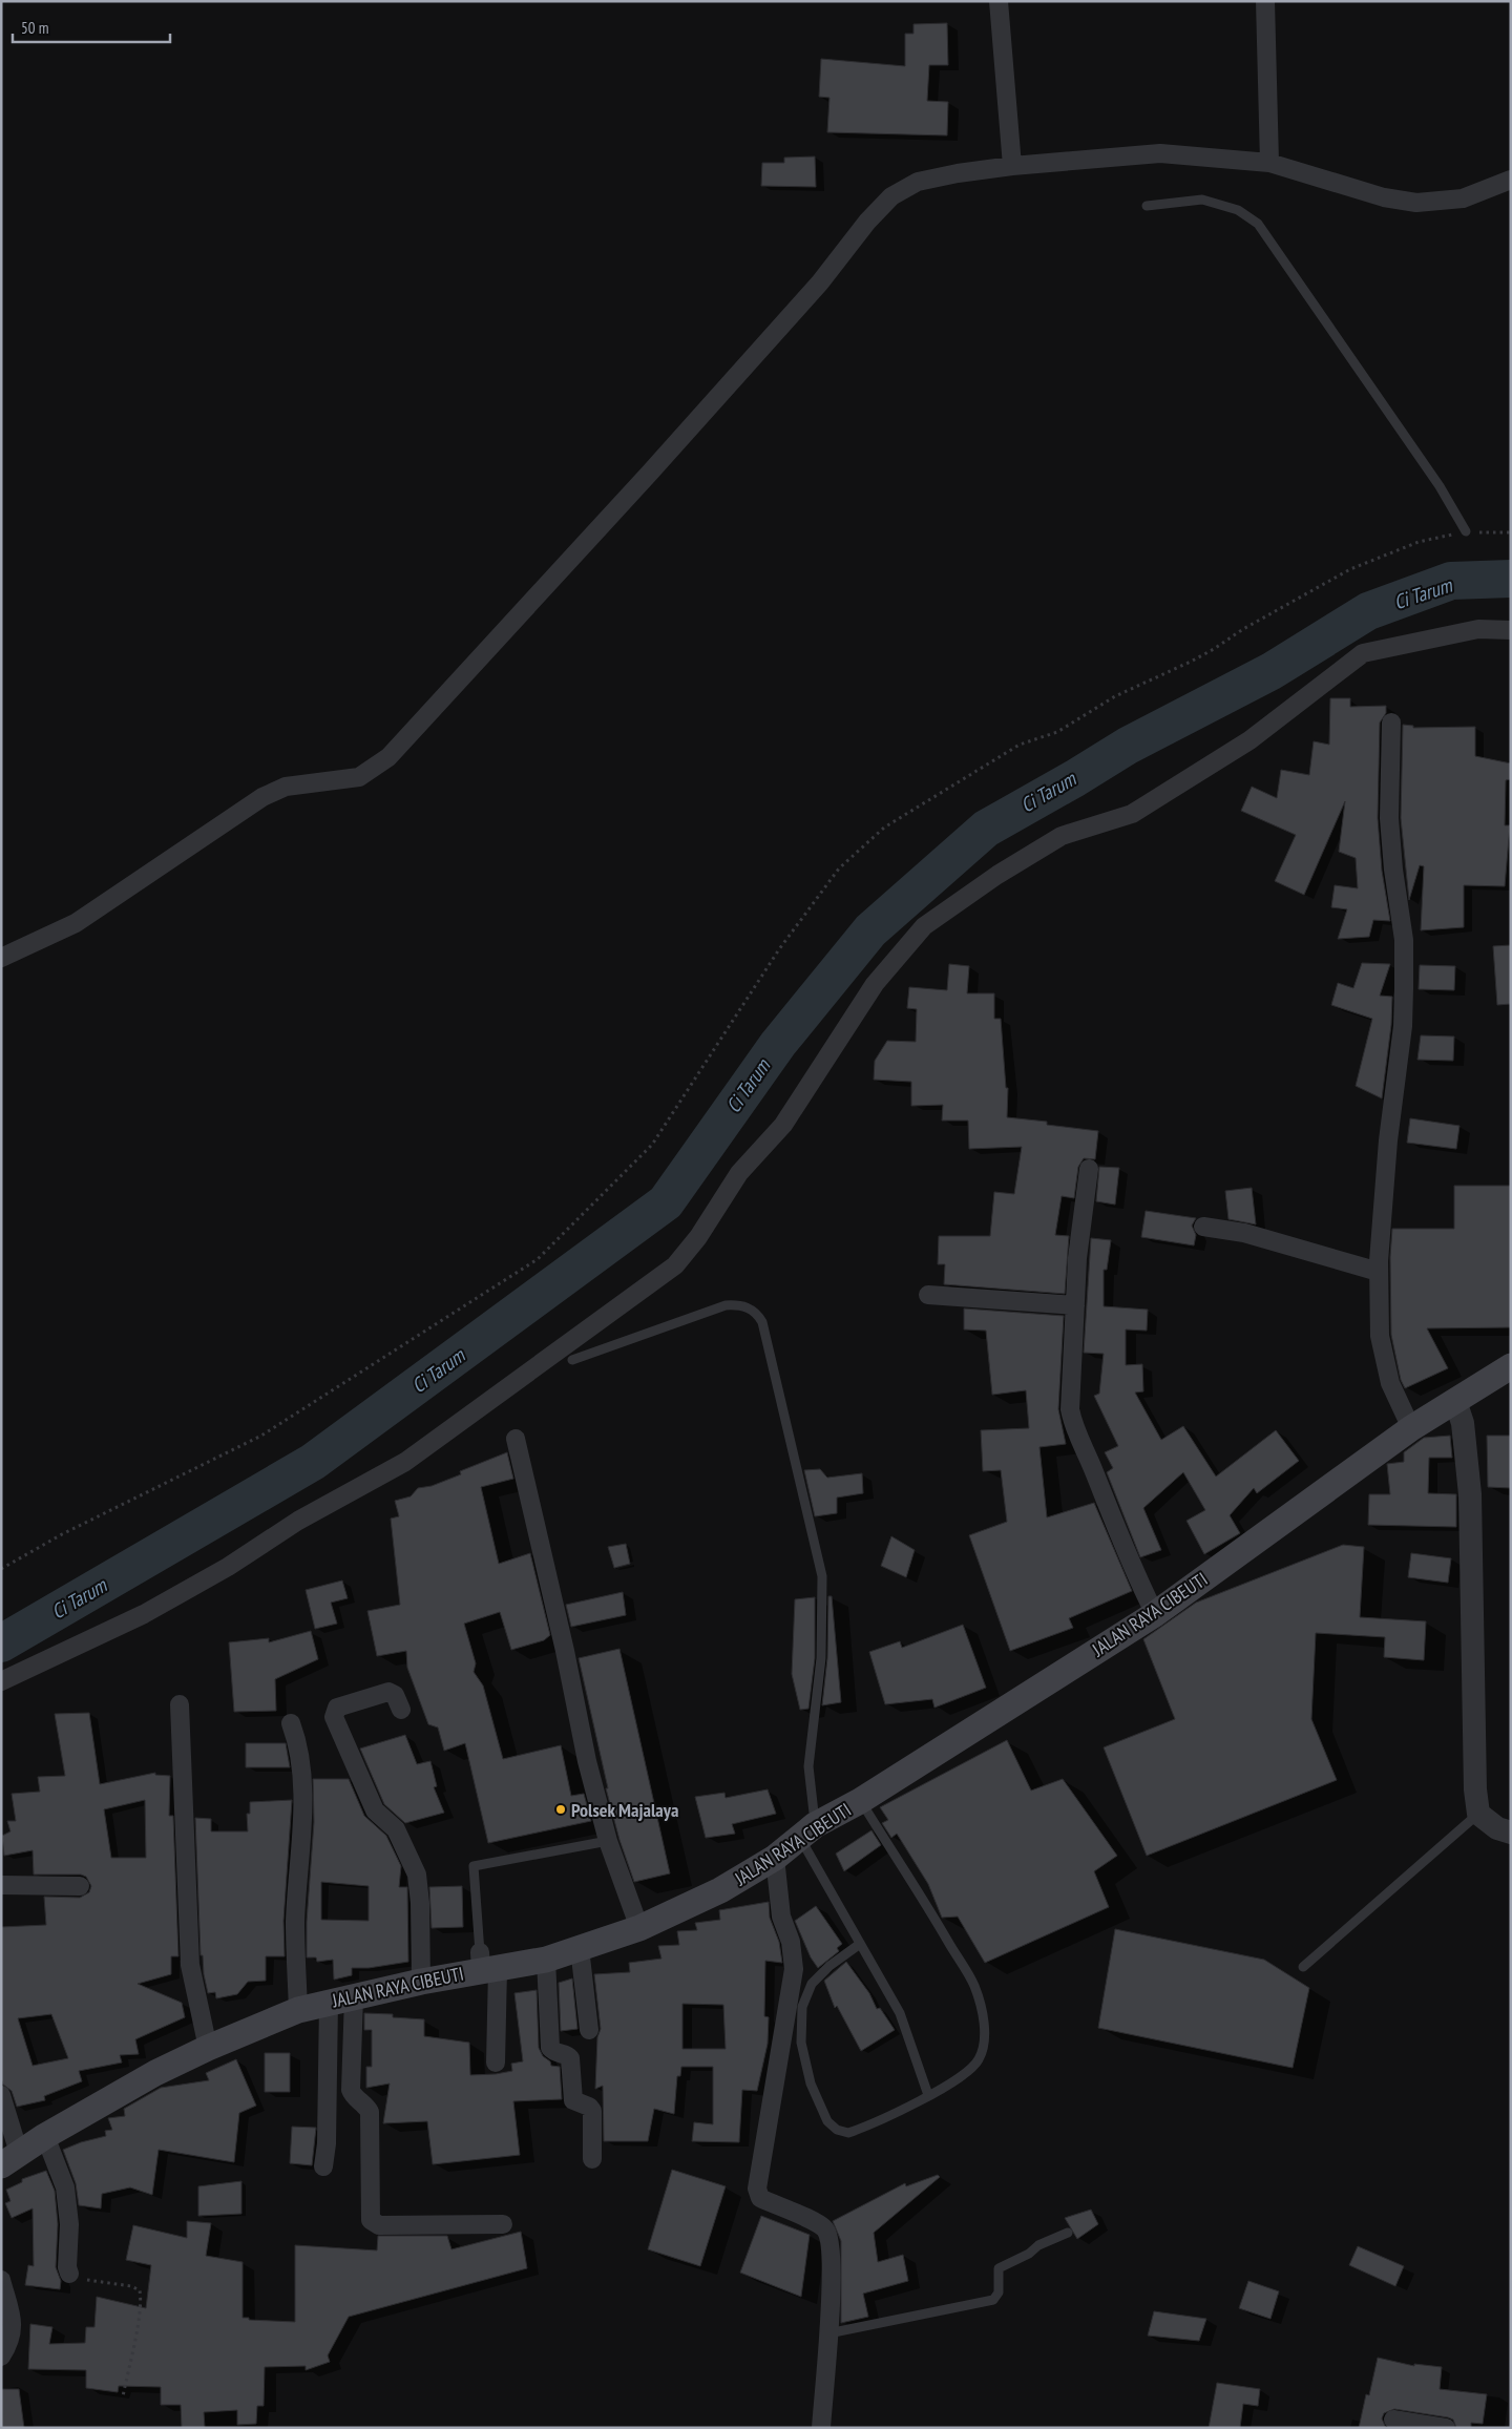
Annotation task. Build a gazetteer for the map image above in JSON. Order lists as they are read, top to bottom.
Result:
{
  "streets": {
    "main road": ["JALAN RAYA CIBEUTI"]
  },
  "water": ["Ci Tarum"],
  "places": ["Polsek Majalaya"],
  "scale_bar": "50 m"
}
